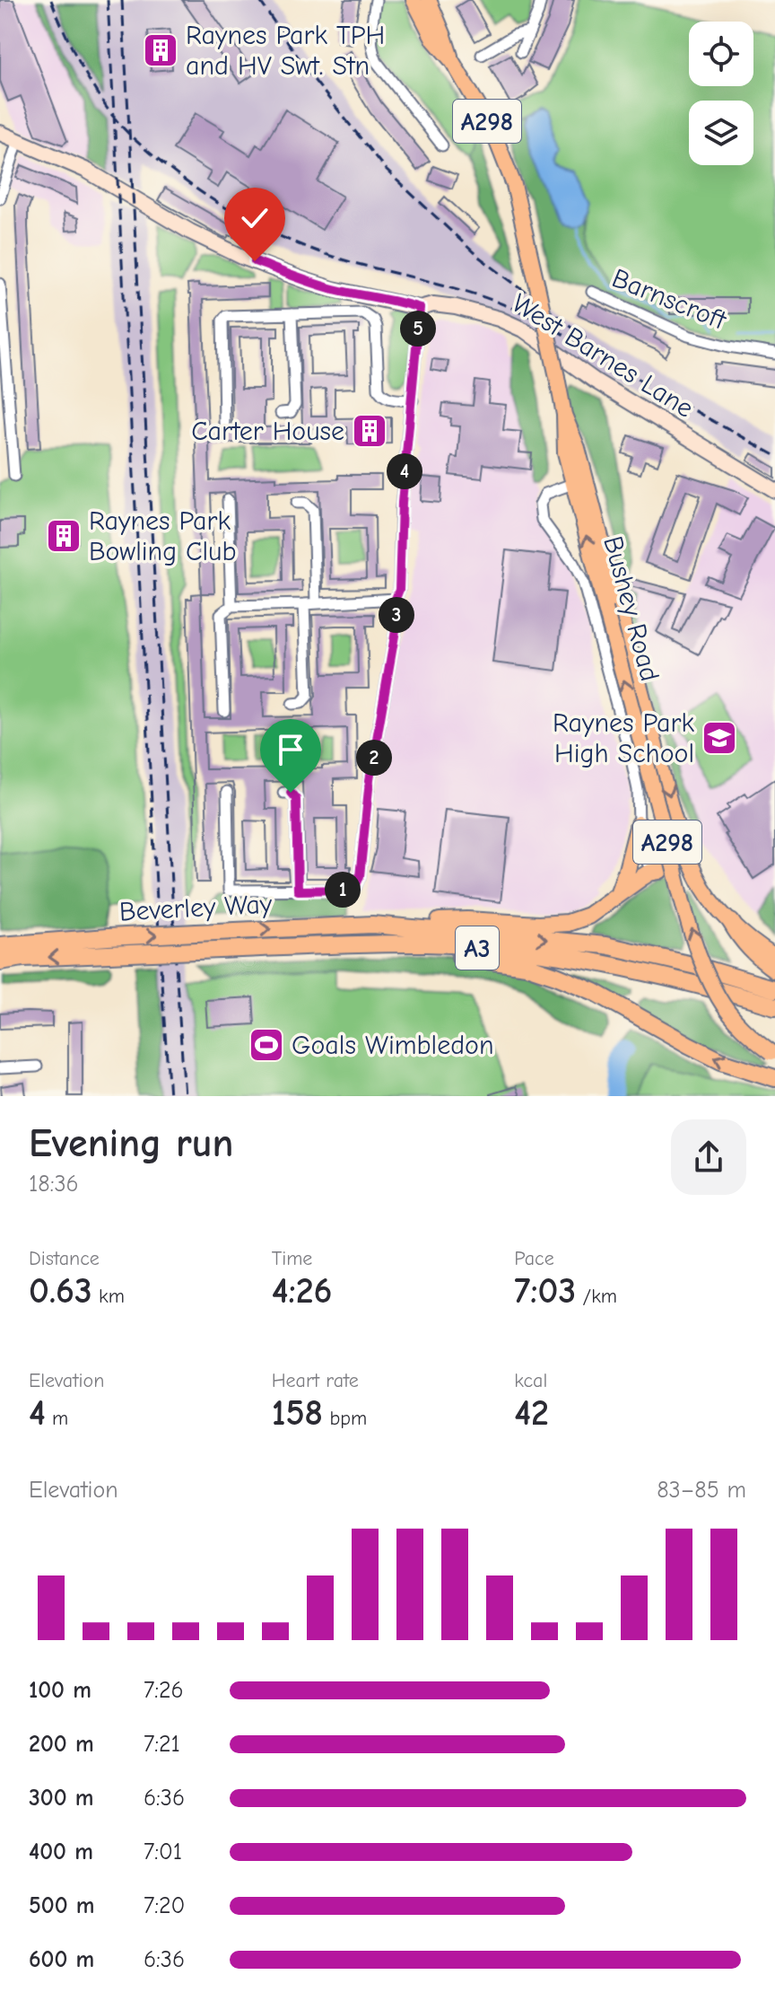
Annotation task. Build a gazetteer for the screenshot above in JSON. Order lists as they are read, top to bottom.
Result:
{
  "streets": {
    "highway": ["A298", "Beverley Way", "A3"],
    "main road": ["West Barnes Lane", "Bushey Road"],
    "street": ["Barnscroft"]
  },
  "crossings": [
    ["A298", "Bushey Road"]
  ],
  "places": {
    "building": ["Raynes Park TPH and HV Swt. Stn", "Carter House", "Raynes Park Bowling Club"],
    "school or university": ["Raynes Park High School"],
    "sports": ["Goals Wimbledon"]
  },
  "page": {
    "pins": [
      "5",
      "4",
      "3",
      "2",
      "1"
    ],
    "heading": ["Evening run", "18:36"],
    "stats": [
      ["Distance", "0.63 km"],
      ["Time", "4:26"],
      ["Pace", "7:03 /km"],
      ["Elevation", "4 m"],
      ["Heart rate", "158 bpm"],
      ["kcal", "42"]
    ],
    "chart": ["Elevation", "83–85 m"],
    "list": [
      {
        "name": "100 m",
        "note": "7:26"
      },
      {
        "name": "200 m",
        "note": "7:21"
      },
      {
        "name": "300 m",
        "note": "6:36"
      },
      {
        "name": "400 m",
        "note": "7:01"
      },
      {
        "name": "500 m",
        "note": "7:20"
      },
      {
        "name": "600 m",
        "note": "6:36"
      }
    ]
  }
}
